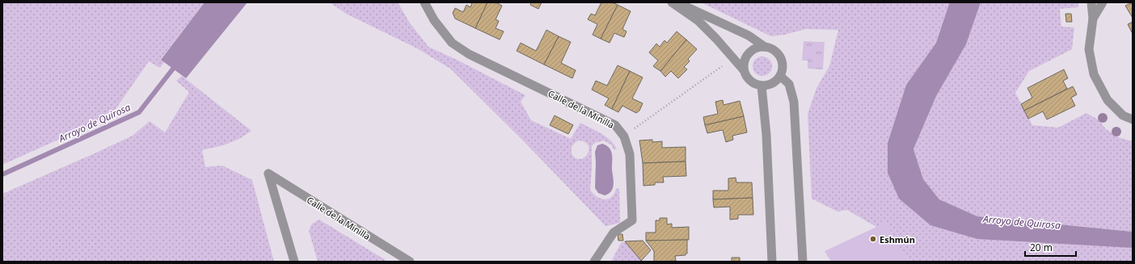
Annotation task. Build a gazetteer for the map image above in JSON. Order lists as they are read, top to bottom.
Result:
{
  "streets": {
    "street": ["Calle de la Minilla"]
  },
  "water": ["Arroyo de Quirosa"],
  "places": ["Eshmún"],
  "scale_bar": "20 m"
}
